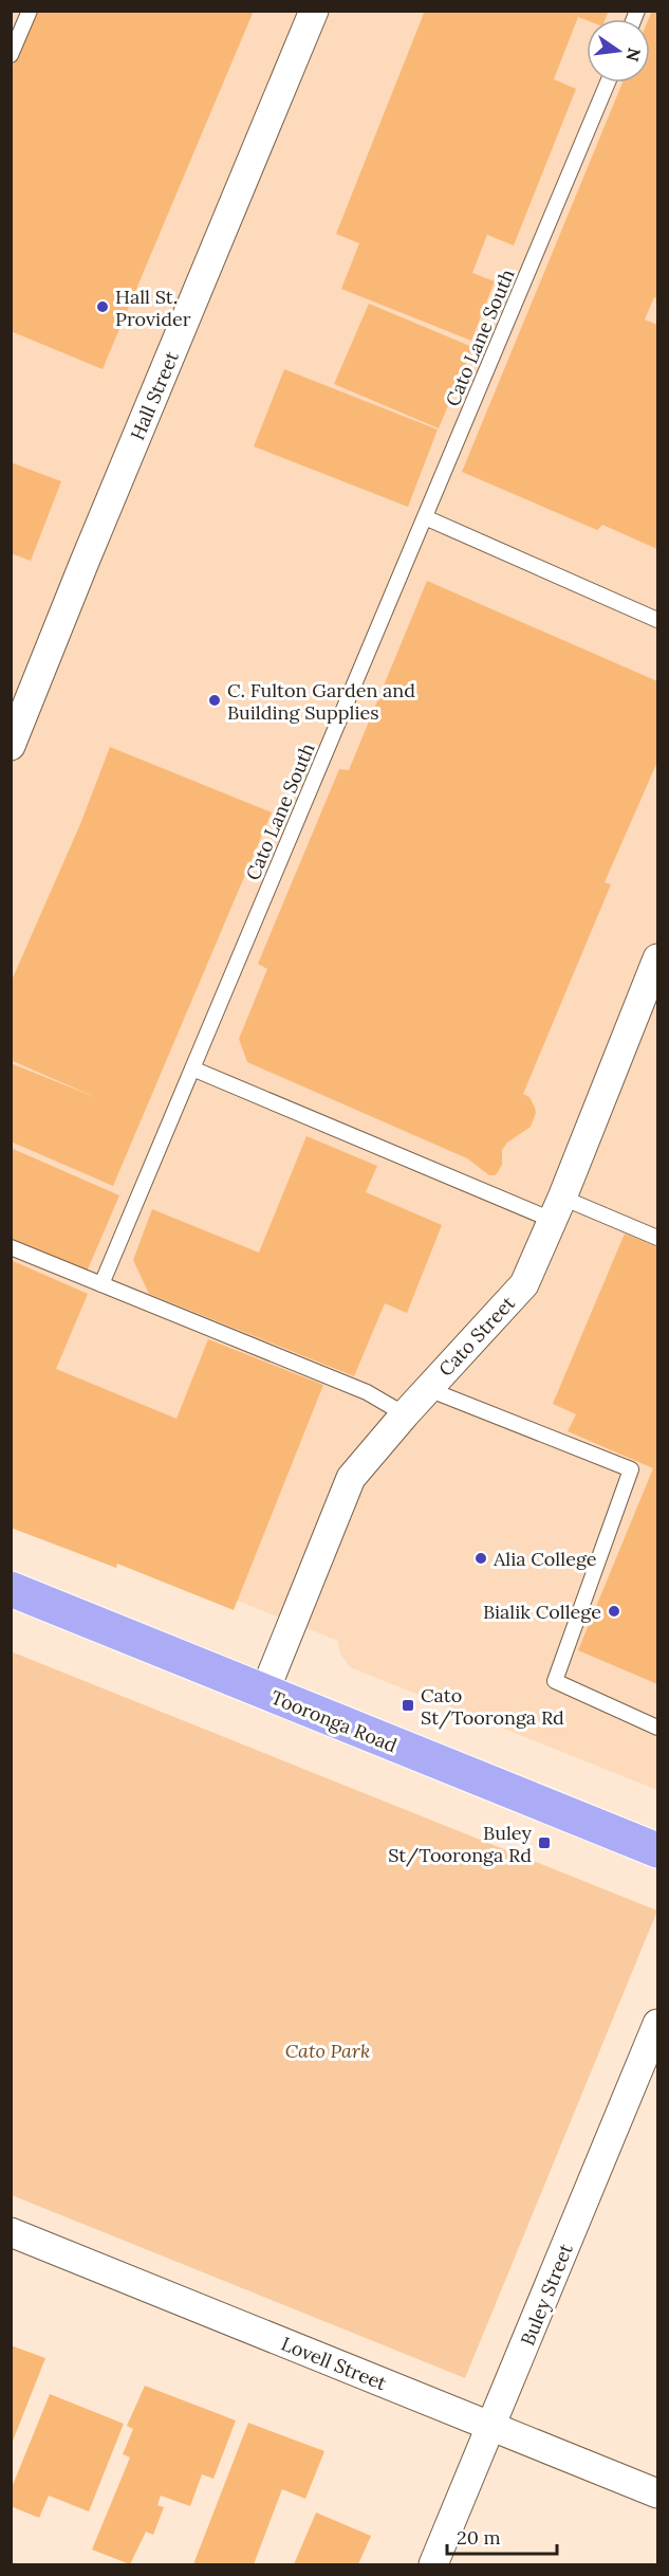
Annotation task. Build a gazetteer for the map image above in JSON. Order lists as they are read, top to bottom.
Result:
{
  "streets": {
    "main road": ["Tooronga Road"],
    "street": [
      "Hall Street",
      "Cato Street",
      "Buley Street",
      "Lovell Street"
    ],
    "lane": ["Cato Lane South"]
  },
  "crossings": [
    ["Cato Street", "Tooronga Road"],
    ["Buley Street", "Lovell Street"]
  ],
  "parks": ["Cato Park"],
  "places": {
    "other": [
      "Hall St. Provider",
      "C. Fulton Garden and Building Supplies",
      "Alia College",
      "Bialik College"
    ],
    "transit": ["Cato St/Tooronga Rd", "Buley St/Tooronga Rd"]
  },
  "scale_bar": "20 m",
  "north": "right"
}
